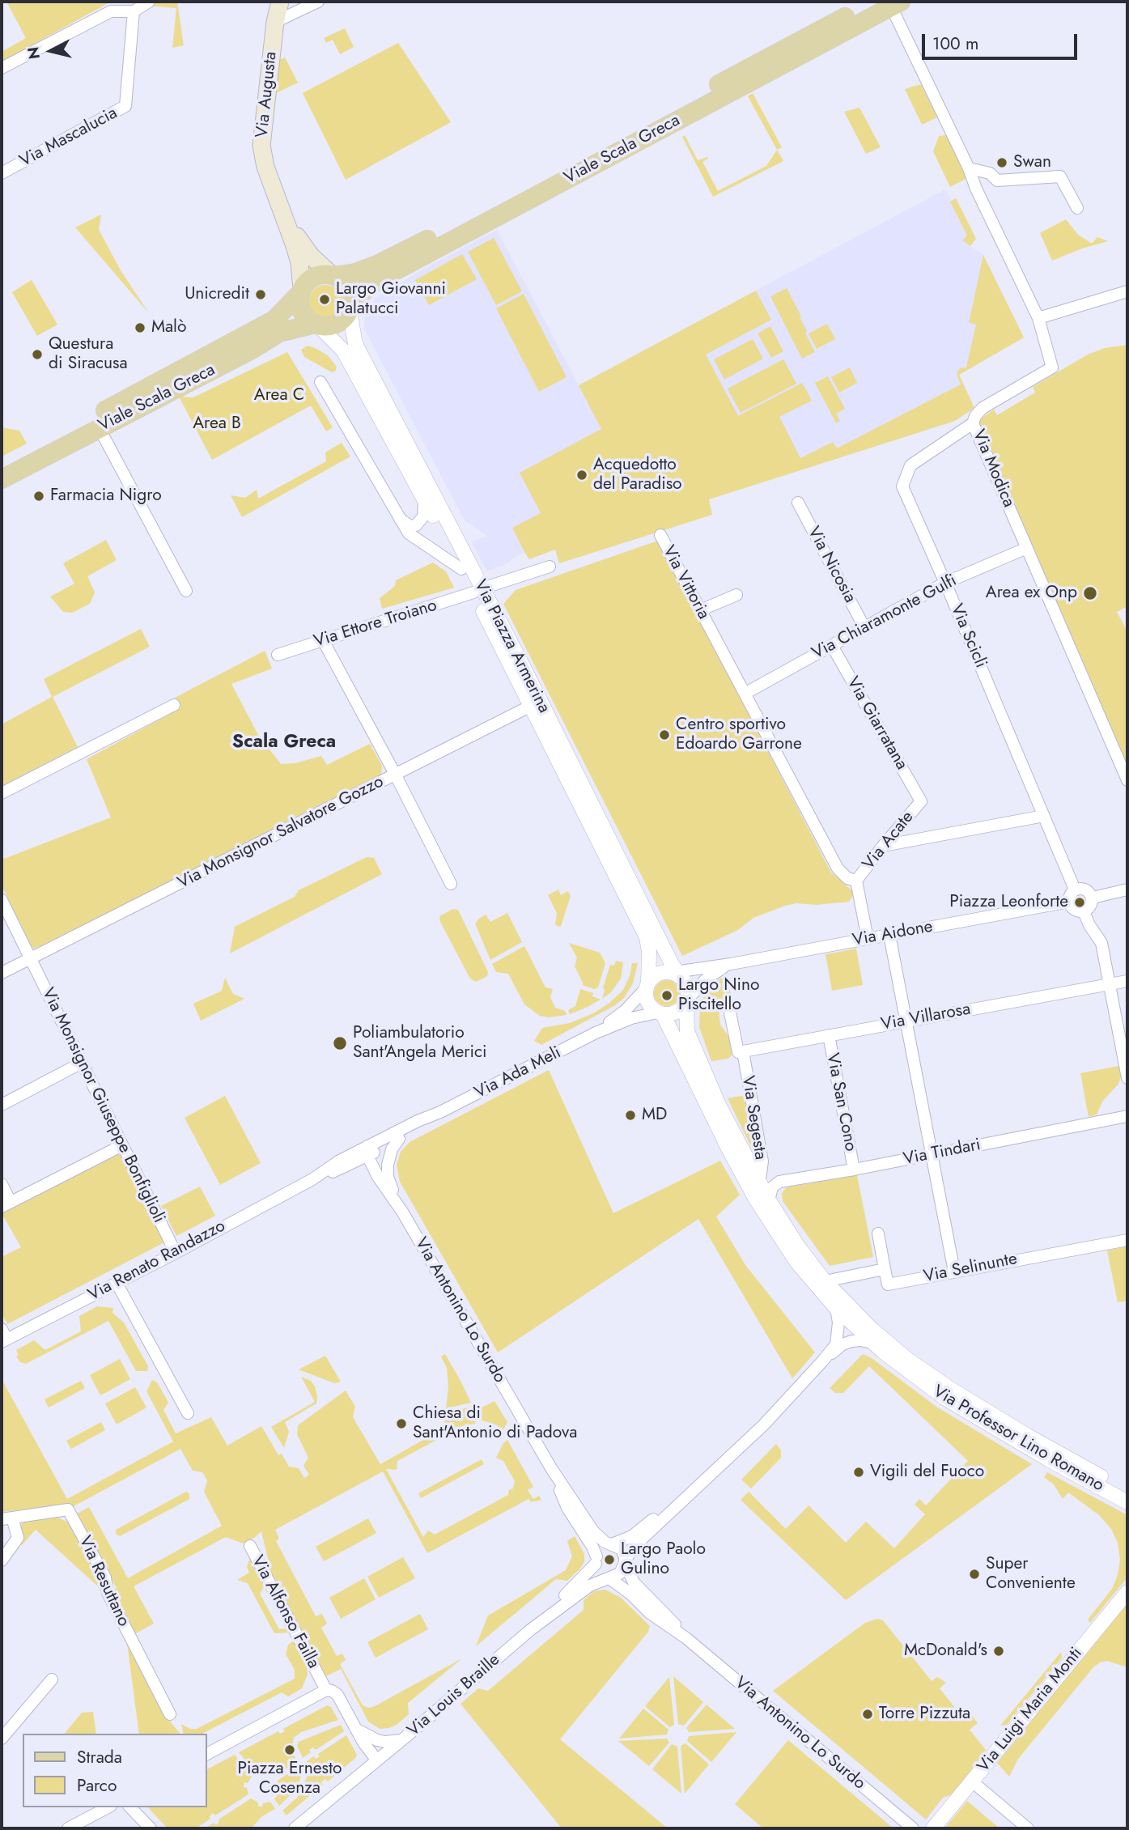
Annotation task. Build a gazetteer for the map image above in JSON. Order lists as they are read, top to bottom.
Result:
{
  "streets": {
    "main road": ["Via Augusta", "Viale Scala Greca"],
    "street": [
      "Via Mascalucia",
      "Via Modica",
      "Via Nicosia",
      "Via Vittoria",
      "Via Chiaramonte Gulfi",
      "Via Ettore Troiano",
      "Via Scicli",
      "Via Piazza Armerina",
      "Via Giarratana",
      "Via Monsignor Salvatore Gozzo",
      "Via Acate",
      "Via Aidone",
      "Via Villarosa",
      "Via Ada Meli",
      "Via San Cono",
      "Via Monsignor Giuseppe Bonfiglioli",
      "Via Segesta",
      "Via Tindari",
      "Via Renato Randazzo",
      "Via Selinunte",
      "Via Antonino Lo Surdo",
      "Via Professor Lino Romano",
      "Via Resuttano",
      "Via Alfonso Failla",
      "Via Louis Braille",
      "Via Luigi Maria Monti"
    ]
  },
  "crossings": [
    ["Viale Scala Greca", "Via Modica"],
    ["Viale Scala Greca", "Via Piazza Armerina"],
    ["Via Modica", "Via Chiaramonte Gulfi"],
    ["Via Modica", "Via Scicli"],
    ["Via Nicosia", "Via Chiaramonte Gulfi"],
    ["Via Vittoria", "Via Chiaramonte Gulfi"],
    ["Via Vittoria", "Via Acate"],
    ["Via Chiaramonte Gulfi", "Via Scicli"],
    ["Via Chiaramonte Gulfi", "Via Giarratana"],
    ["Via Ettore Troiano", "Via Piazza Armerina"],
    ["Via Scicli", "Via Aidone"],
    ["Via Piazza Armerina", "Via Monsignor Salvatore Gozzo"],
    ["Via Piazza Armerina", "Via Aidone"],
    ["Via Piazza Armerina", "Via Professor Lino Romano"],
    ["Via Giarratana", "Via Acate"],
    ["Via Monsignor Salvatore Gozzo", "Via Monsignor Giuseppe Bonfiglioli"],
    ["Via Aidone", "Via Professor Lino Romano"],
    ["Via Villarosa", "Via San Cono"],
    ["Via Villarosa", "Via Segesta"],
    ["Via San Cono", "Via Tindari"],
    ["Via Monsignor Giuseppe Bonfiglioli", "Via Renato Randazzo"],
    ["Via Segesta", "Via Professor Lino Romano"],
    ["Via Tindari", "Via Professor Lino Romano"],
    ["Via Alfonso Failla", "Via Louis Braille"]
  ],
  "districts": ["Scala Greca"],
  "parks": ["Area C", "Area B"],
  "places": [
    "Swan",
    "Unicredit",
    "Largo Giovanni Palatucci",
    "Malò",
    "Questura di Siracusa",
    "Acquedotto del Paradiso",
    "Farmacia Nigro",
    "Area ex Onp",
    "Centro sportivo Edoardo Garrone",
    "Piazza Leonforte",
    "Largo Nino Piscitello",
    "Poliambulatorio Sant'Angela Merici",
    "MD",
    "Chiesa di Sant'Antonio di Padova",
    "Vigili del Fuoco",
    "Largo Paolo Gulino",
    "Super Conveniente",
    "McDonald's",
    "Torre Pizzuta",
    "Piazza Ernesto Cosenza"
  ],
  "legend": ["Strada", "Parco"],
  "scale_bar": "100 m",
  "north": "left"
}
